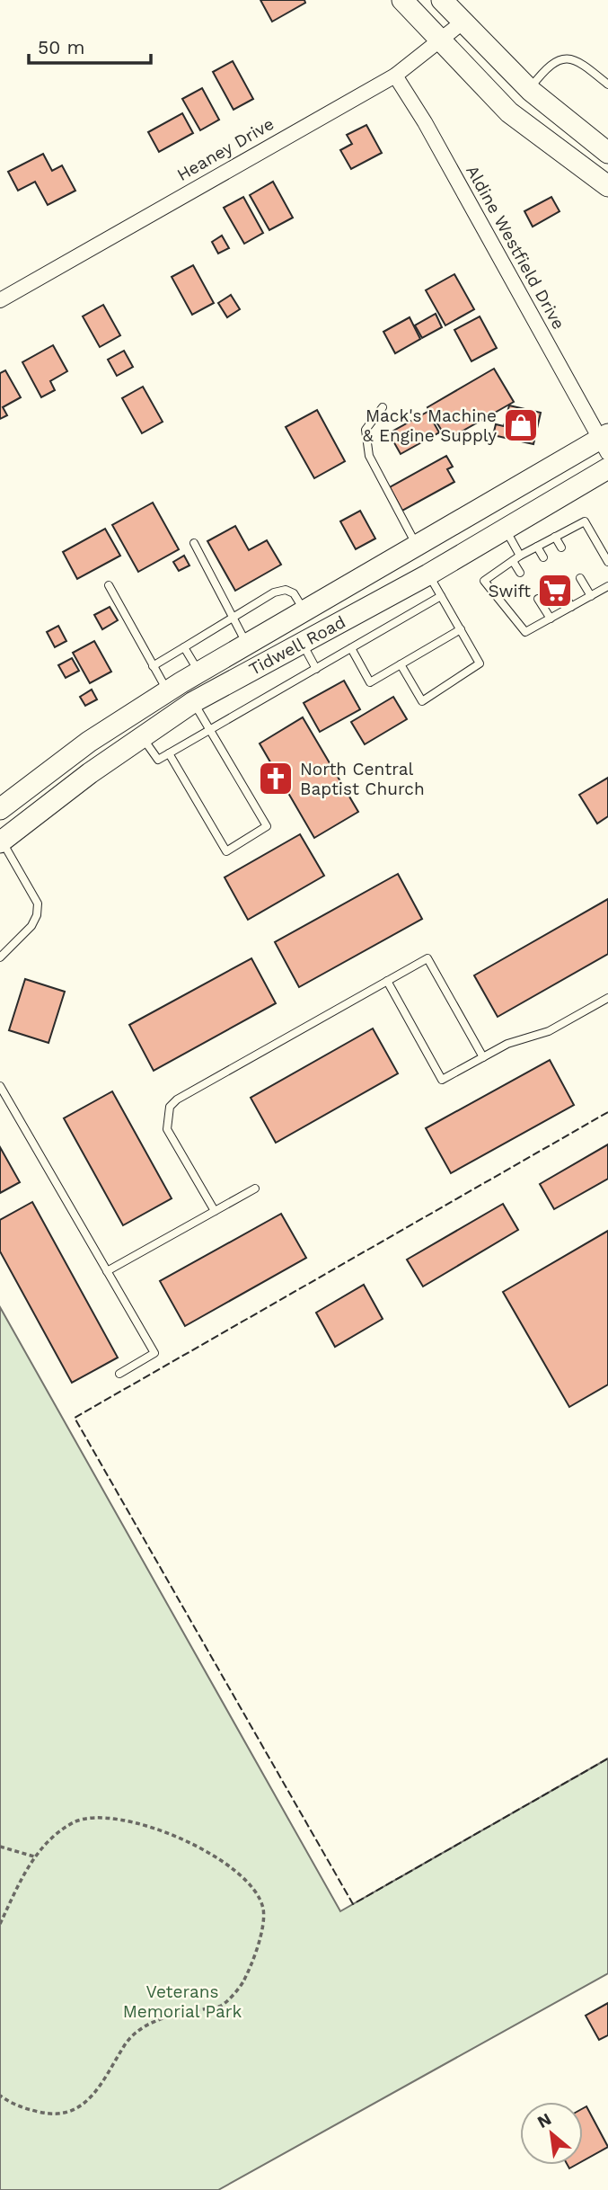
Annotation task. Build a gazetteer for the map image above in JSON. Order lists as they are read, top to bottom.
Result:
{
  "streets": {
    "main road": ["Tidwell Road"],
    "street": ["Heaney Drive", "Aldine Westfield Drive"]
  },
  "crossings": [
    ["Heaney Drive", "Aldine Westfield Drive"],
    ["Aldine Westfield Drive", "Tidwell Road"]
  ],
  "parks": ["Veterans Memorial Park"],
  "places": {
    "shop": ["Mack's Machine & Engine Supply"],
    "supermarket": ["Swift"],
    "church": ["North Central Baptist Church"]
  },
  "scale_bar": "50 m",
  "north": "top left"
}
